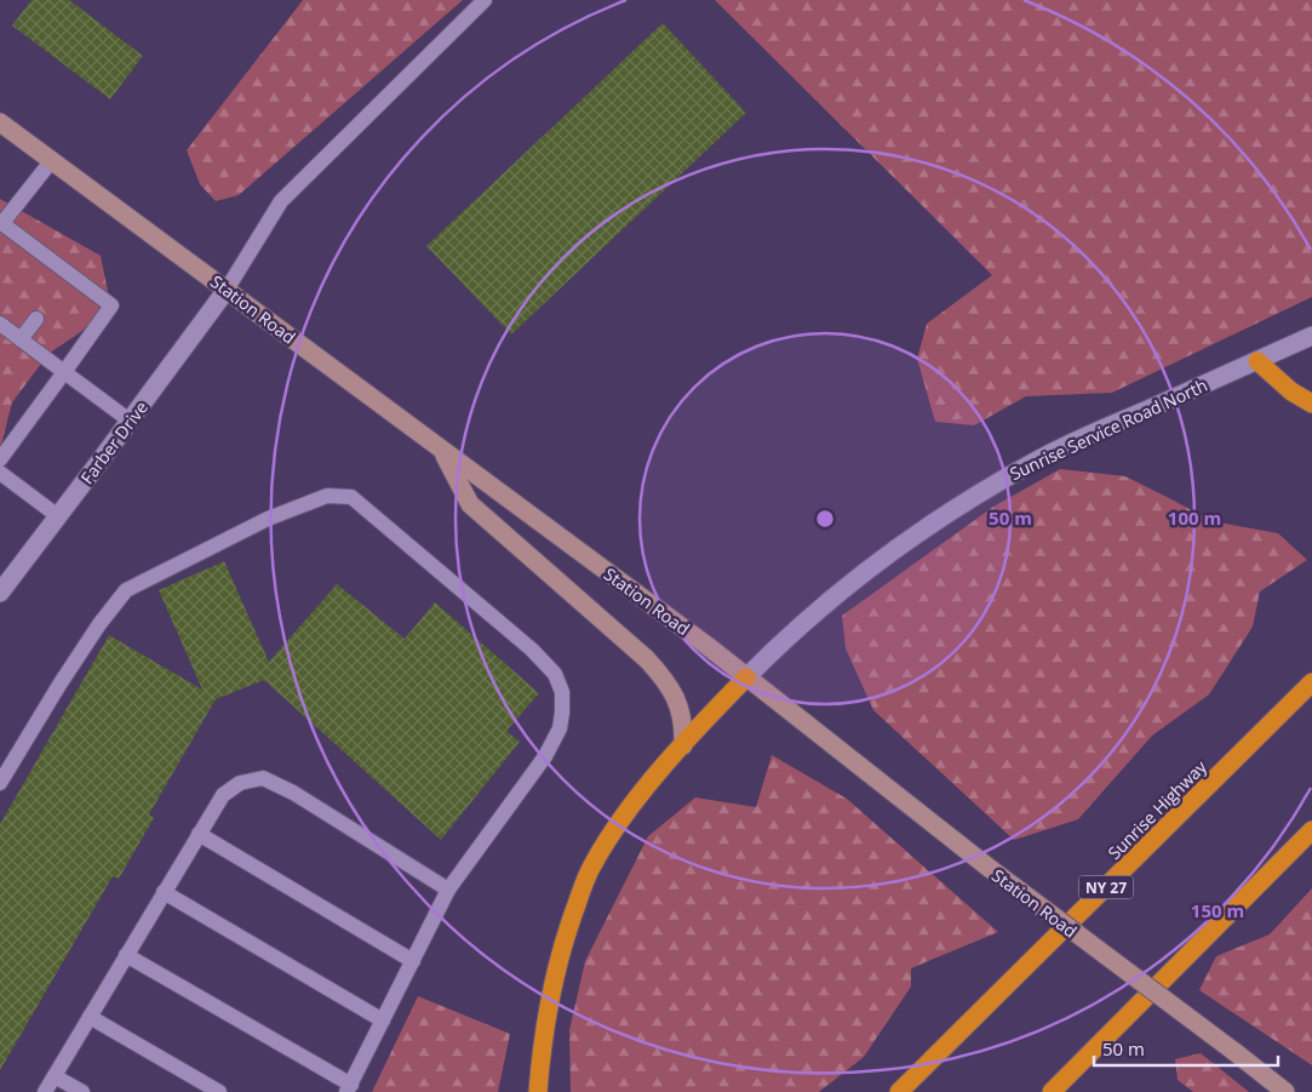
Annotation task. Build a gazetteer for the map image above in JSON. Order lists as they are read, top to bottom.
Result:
{
  "streets": {
    "highway": ["Sunrise Highway", "NY 27"],
    "main road": ["Station Road"],
    "street": ["Sunrise Service Road North", "Farber Drive"]
  },
  "crossings": [
    ["Station Road", "Sunrise Service Road North"],
    ["Station Road", "Farber Drive"]
  ],
  "scale_bar": "50 m",
  "rings": ["50 m", "100 m", "150 m"]
}
